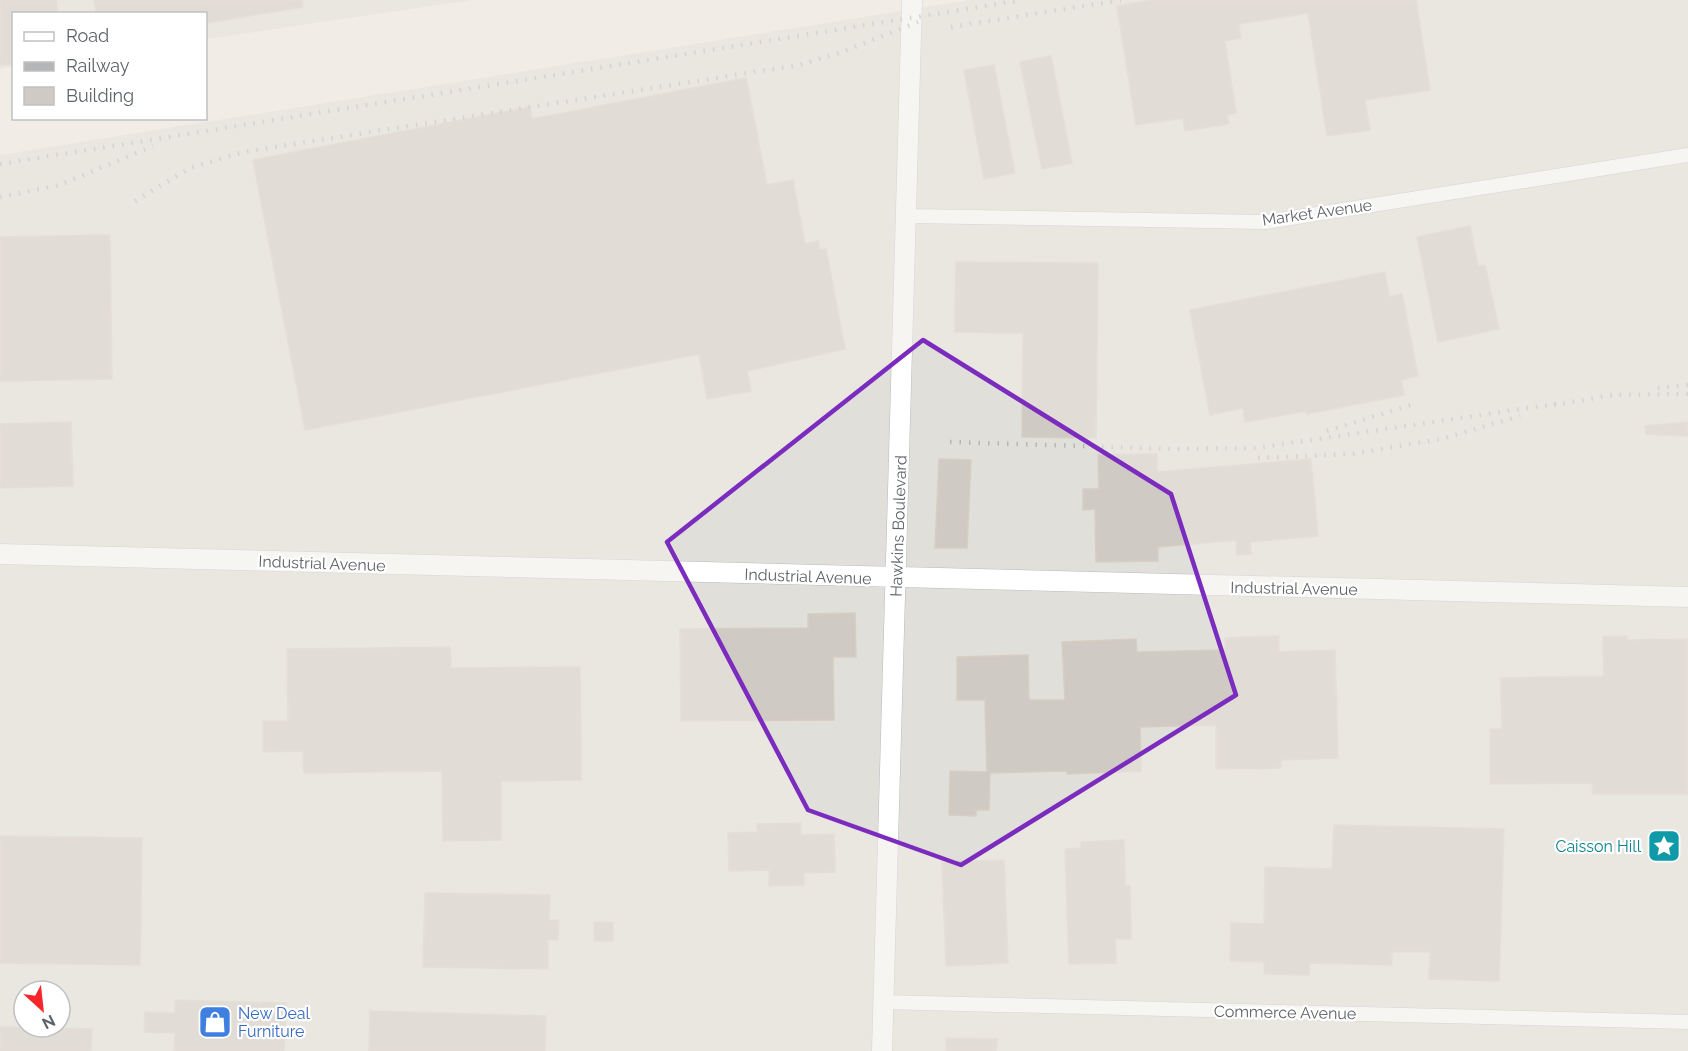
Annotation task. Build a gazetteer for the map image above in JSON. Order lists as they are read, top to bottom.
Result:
{
  "streets": {
    "street": [
      "Market Avenue",
      "Hawkins Boulevard",
      "Industrial Avenue",
      "Commerce Avenue"
    ]
  },
  "crossings": [
    ["Market Avenue", "Hawkins Boulevard"],
    ["Hawkins Boulevard", "Industrial Avenue"],
    ["Hawkins Boulevard", "Commerce Avenue"]
  ],
  "places": {
    "place": ["Caisson Hill"],
    "shop": ["New Deal Furniture"]
  },
  "legend": ["Road", "Railway", "Building"],
  "north": "bottom right"
}
